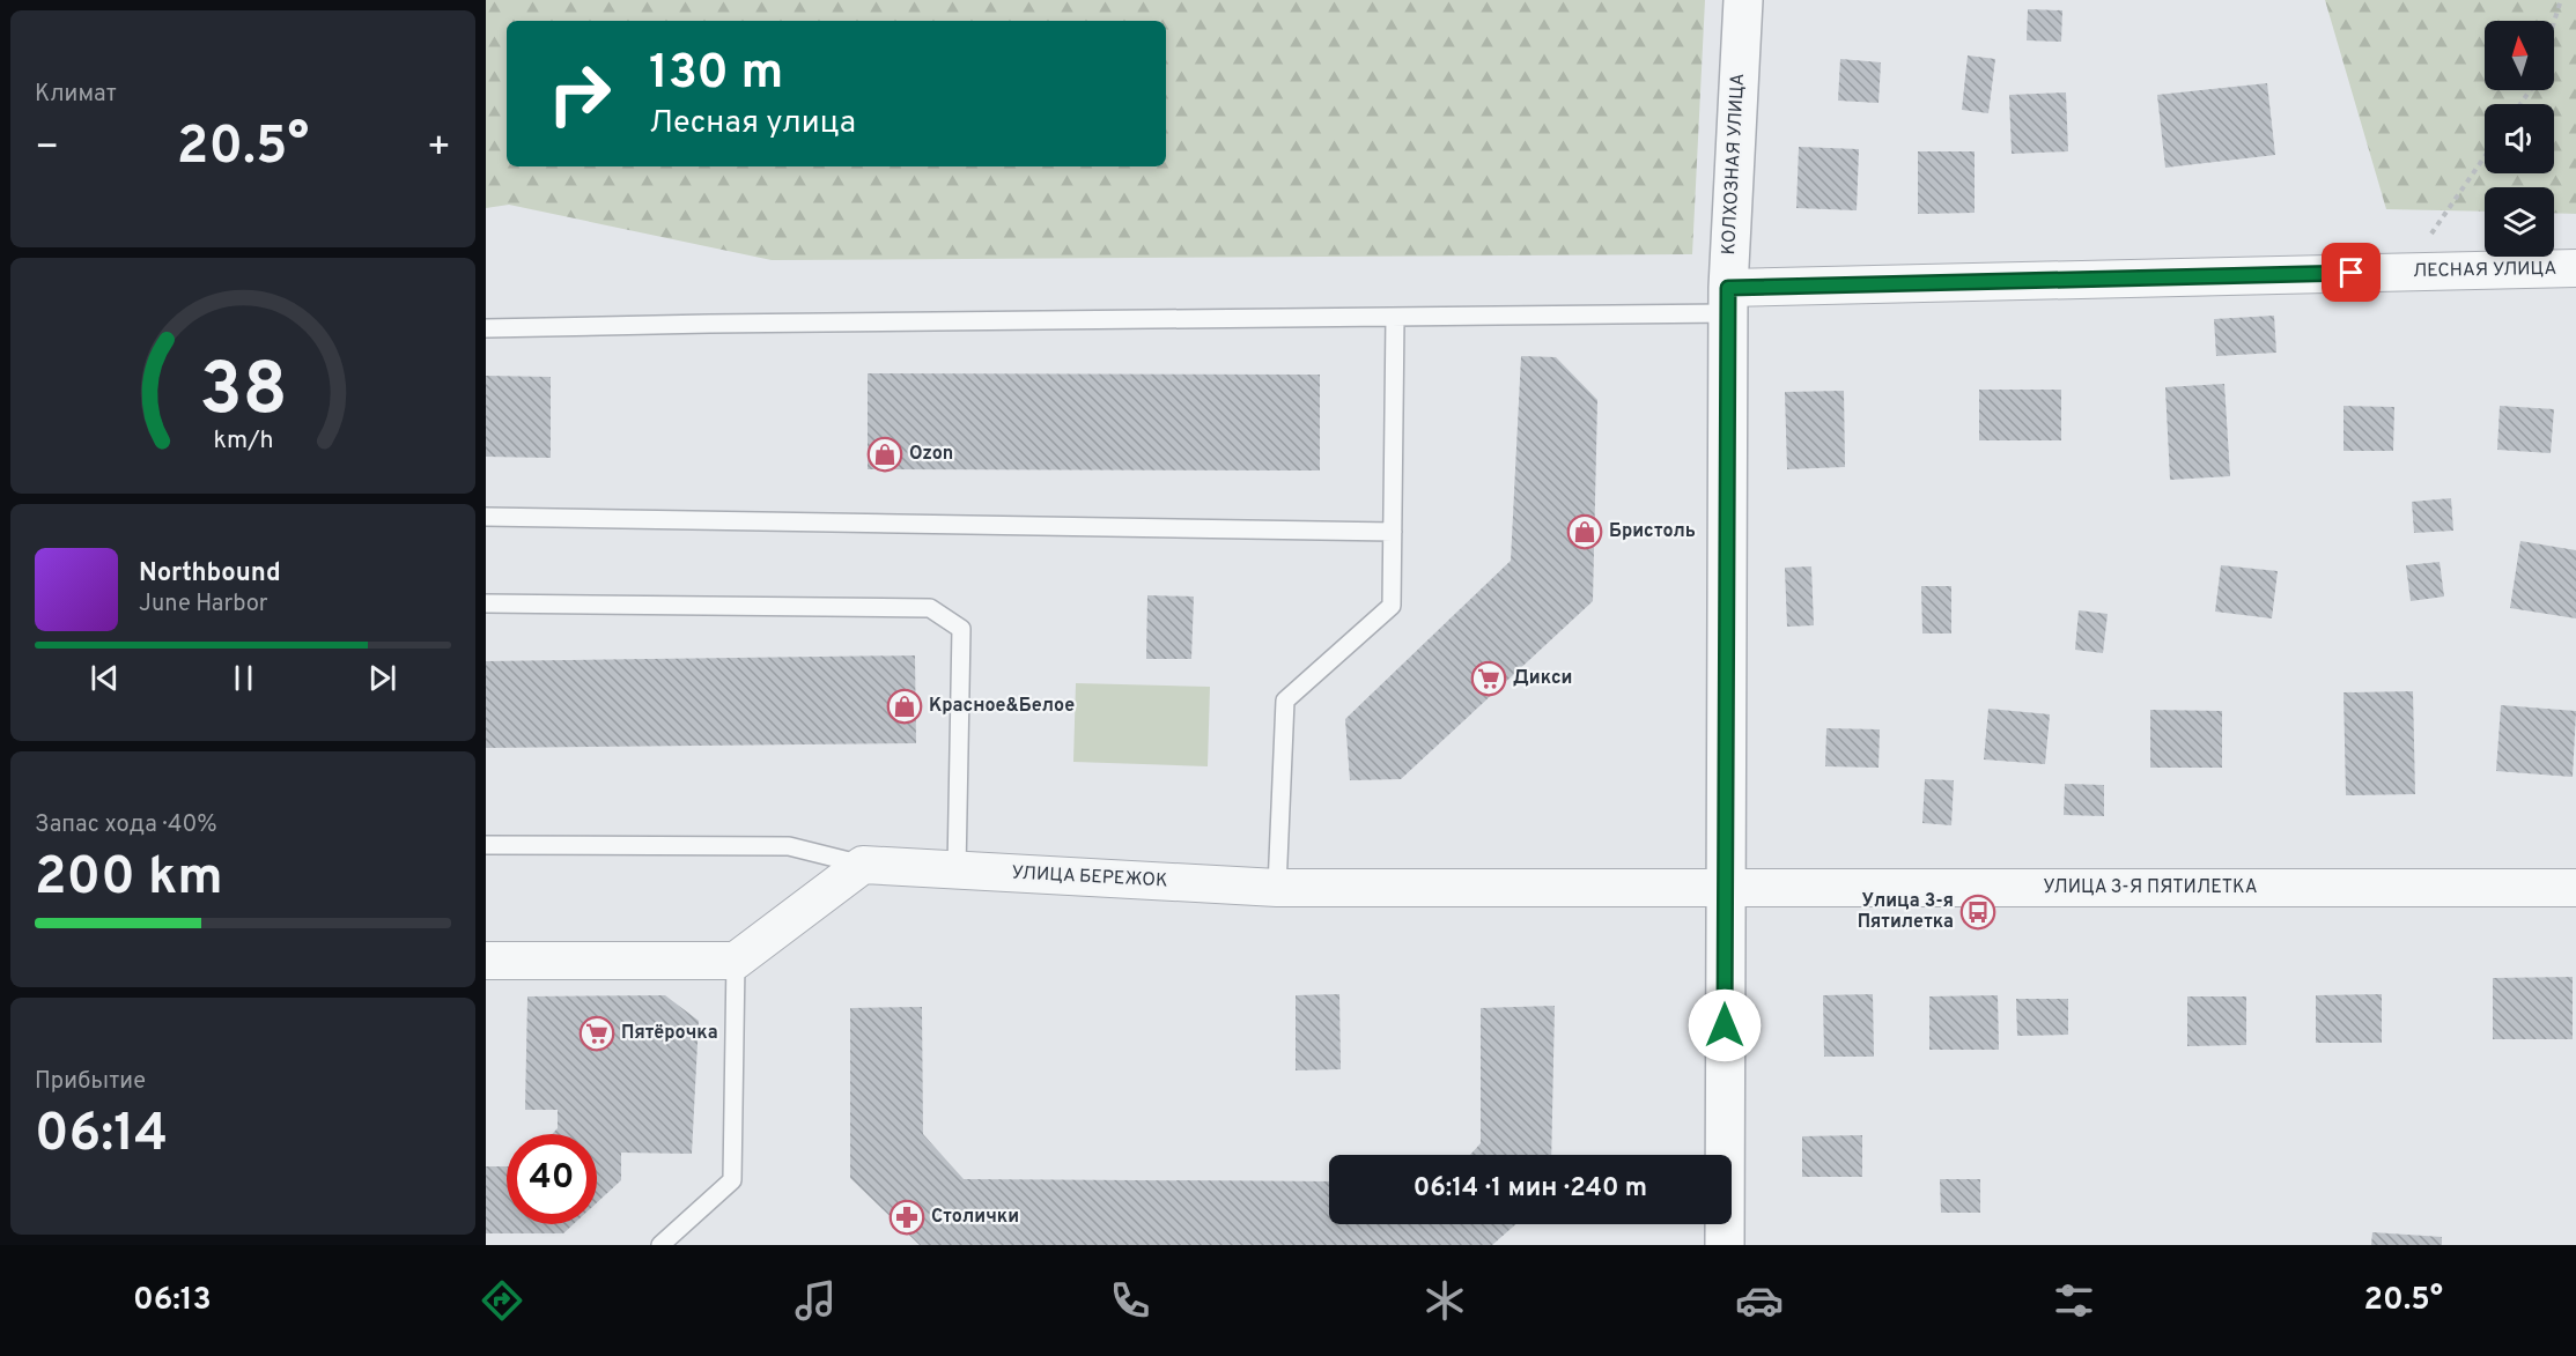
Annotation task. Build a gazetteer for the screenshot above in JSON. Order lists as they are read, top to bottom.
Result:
{
  "streets": {
    "street": [
      "КОЛХОЗНАЯ УЛИЦА",
      "ЛЕСНАЯ УЛИЦА",
      "УЛИЦА БЕРЕЖОК",
      "УЛИЦА 3-Я ПЯТИЛЕТКА"
    ]
  },
  "crossings": [
    ["КОЛХОЗНАЯ УЛИЦА", "ЛЕСНАЯ УЛИЦА"],
    ["КОЛХОЗНАЯ УЛИЦА", "УЛИЦА БЕРЕЖОК"],
    ["КОЛХОЗНАЯ УЛИЦА", "УЛИЦА 3-Я ПЯТИЛЕТКА"],
    ["УЛИЦА БЕРЕЖОК", "УЛИЦА 3-Я ПЯТИЛЕТКА"]
  ],
  "places": {
    "shop": ["Ozon", "Бристоль", "Красное&Белое"],
    "supermarket": ["Дикси", "Пятёрочка"],
    "bus stop": ["Улица 3-я Пятилетка"],
    "pharmacy": ["Столички"]
  },
  "north": "top",
  "page": {
    "tile": [
      "Климат",
      ["Запас хода · 40%", "200 km"],
      ["Прибытие", "06:14"]
    ],
    "turn": ["130 m", "Лесная улица"],
    "heat": ["−", "20.5°", "+"],
    "song": ["Northbound", "June Harbor"],
    "limit": "40",
    "trip": "06:14 · 1 мин · 240 m",
    "tabs": ["06:13", "20.5°"],
    "gauge": ["38", "km/h"]
  }
}
